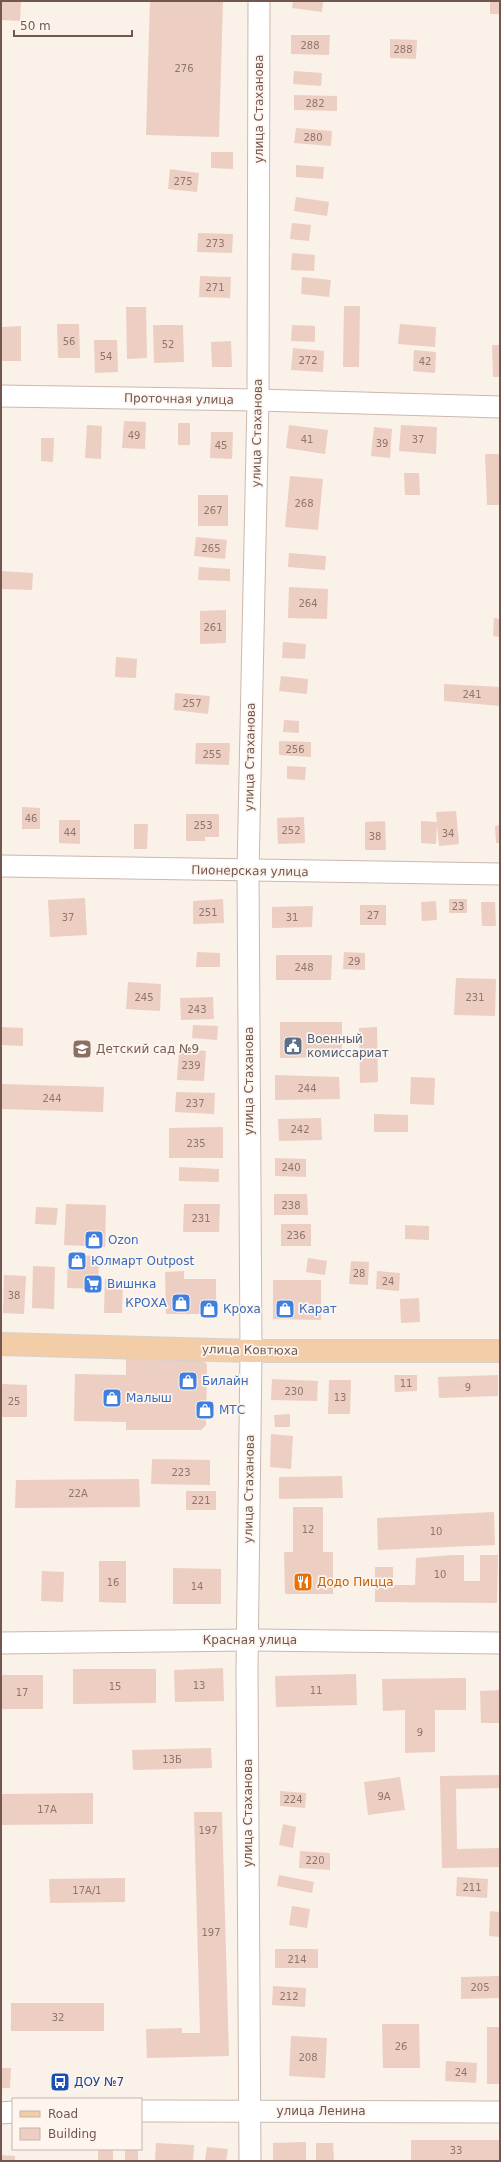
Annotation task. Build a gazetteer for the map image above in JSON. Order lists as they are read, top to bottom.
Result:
{
  "streets": {
    "main road": ["улица Ковтюха"],
    "street": [
      "улица Стаханова",
      "Проточная улица",
      "Пионерская улица",
      "Красная улица",
      "улица Ленина"
    ]
  },
  "crossings": [
    ["улица Стаханова", "Проточная улица"],
    ["улица Стаханова", "Пионерская улица"],
    ["улица Стаханова", "улица Ковтюха"],
    ["улица Стаханова", "Красная улица"],
    ["улица Стаханова", "улица Ленина"]
  ],
  "places": {
    "public building": ["Военный комиссариат"],
    "school or university": ["Детский сад №9"],
    "shop": [
      "Ozon",
      "Юлмарт Outpost",
      "КРОХА",
      "Кроха",
      "Карат",
      "Билайн",
      "Малыш",
      "МТС"
    ],
    "supermarket": ["Вишнка"],
    "restaurant": ["Додо Пицца"],
    "bus stop": ["ДОУ №7"]
  },
  "house_numbers": [
    "288",
    "288",
    "276",
    "282",
    "280",
    "275",
    "273",
    "271",
    "56",
    "52",
    "54",
    "272",
    "42",
    "49",
    "41",
    "37",
    "39",
    "45",
    "268",
    "267",
    "265",
    "264",
    "261",
    "241",
    "257",
    "256",
    "255",
    "46",
    "253",
    "252",
    "44",
    "34",
    "38",
    "23",
    "251",
    "27",
    "37",
    "31",
    "29",
    "248",
    "245",
    "231",
    "243",
    "239",
    "244",
    "244",
    "237",
    "242",
    "235",
    "240",
    "238",
    "231",
    "236",
    "28",
    "24",
    "38",
    "11",
    "9",
    "230",
    "13",
    "25",
    "223",
    "22А",
    "221",
    "12",
    "10",
    "10",
    "16",
    "14",
    "13",
    "15",
    "11",
    "17",
    "9",
    "13Б",
    "9А",
    "224",
    "17А",
    "197",
    "220",
    "211",
    "17А/1",
    "197",
    "214",
    "205",
    "212",
    "32",
    "26",
    "208",
    "24",
    "33"
  ],
  "legend": ["Road", "Building"],
  "scale_bar": "50 m"
}
